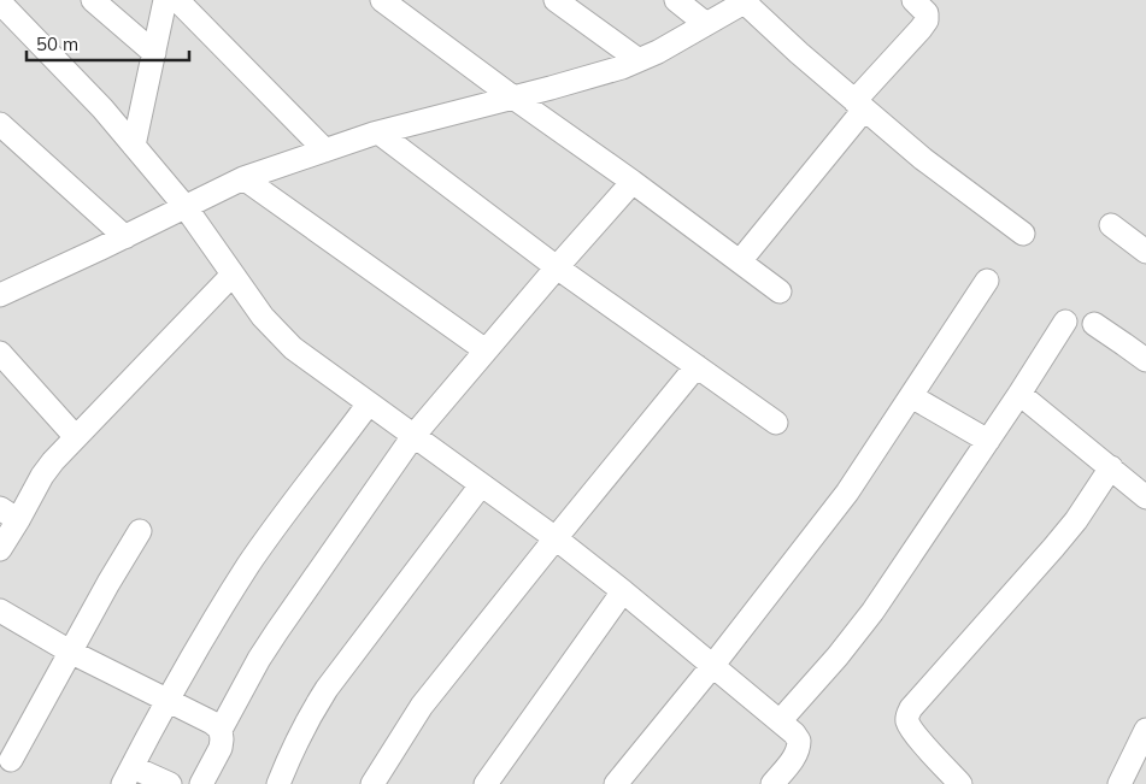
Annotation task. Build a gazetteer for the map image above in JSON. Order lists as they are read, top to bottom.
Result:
{
  "scale_bar": "50 m"
}
